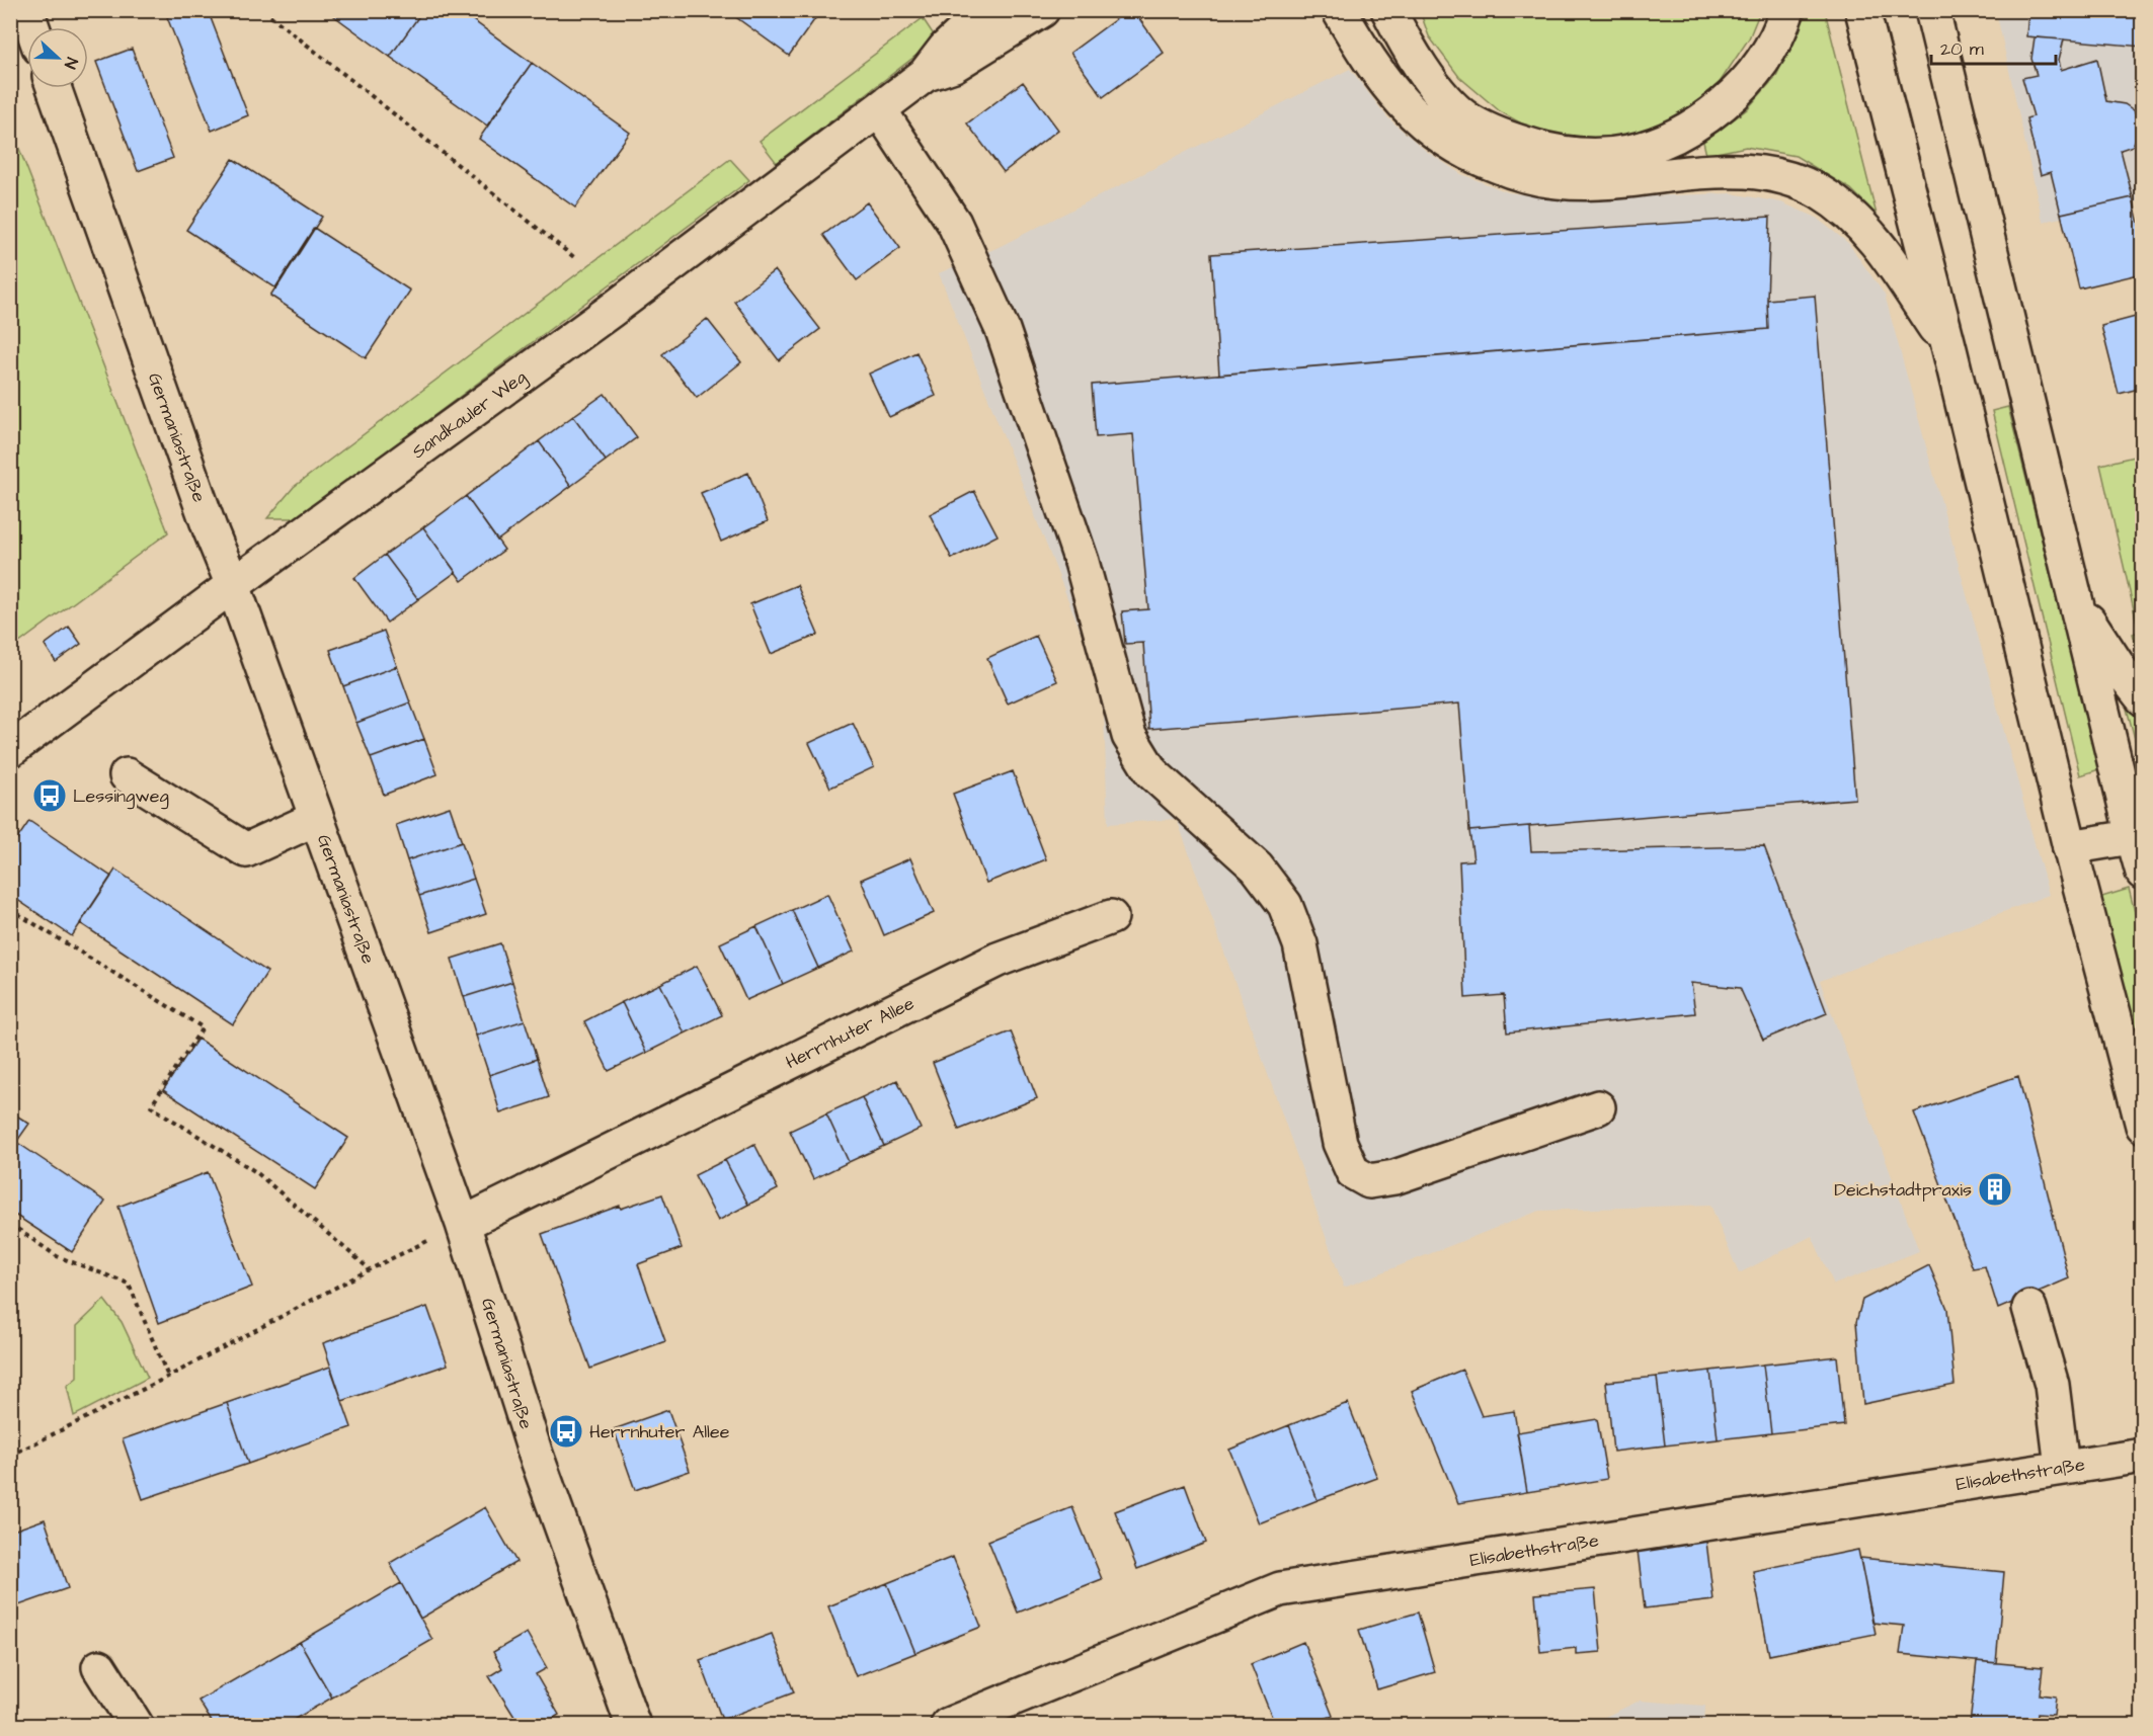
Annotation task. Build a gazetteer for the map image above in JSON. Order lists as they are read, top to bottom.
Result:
{
  "streets": {
    "main road": [
      "Sandkauler Weg",
      "Germaniastraße",
      "Herrnhuter Allee",
      "Elisabethstraße"
    ]
  },
  "crossings": [
    ["Sandkauler Weg", "Germaniastraße"],
    ["Germaniastraße", "Herrnhuter Allee"]
  ],
  "places": {
    "bus stop": ["Lessingweg", "Herrnhuter Allee"],
    "building": ["Deichstadtpraxis"]
  },
  "scale_bar": "20 m",
  "north": "right"
}
